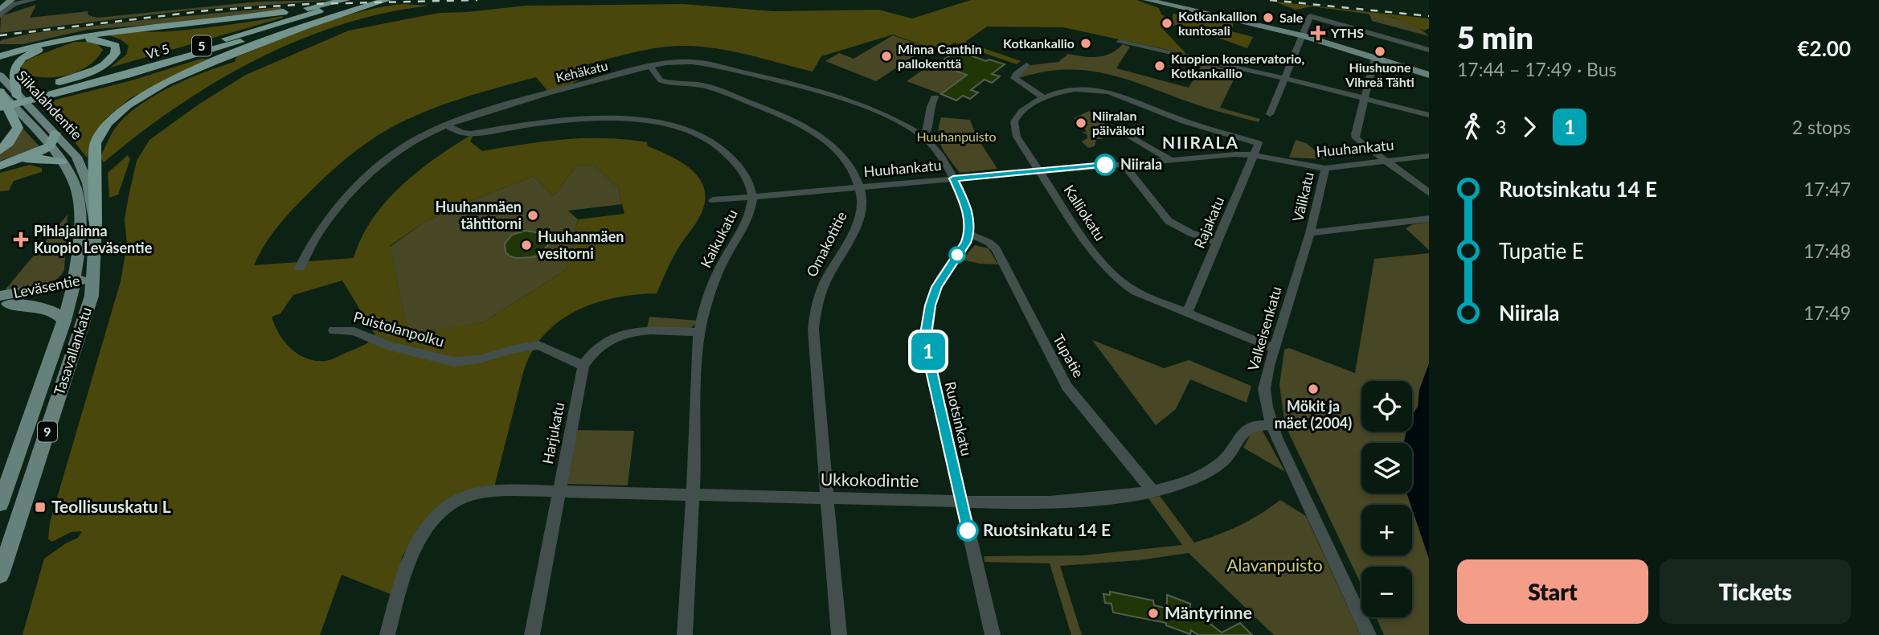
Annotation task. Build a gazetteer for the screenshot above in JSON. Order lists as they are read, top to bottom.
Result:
{
  "streets": {
    "highway": ["5", "Vt 5"],
    "main road": [
      "Siikalahdentie",
      "Leväsentie",
      "Tasavallankatu",
      "9"
    ],
    "street": [
      "Kehäkatu",
      "Huuhankatu",
      "Välikatu",
      "Kalliokatu",
      "Rajakatu",
      "Kaikukatu",
      "Omakotitie",
      "Valkeisenkatu",
      "Puistolanpolku",
      "Tupatie",
      "Ruotsinkatu",
      "Harjukatu",
      "Ukkokodintie"
    ]
  },
  "crossings": [
    ["Kehäkatu", "Kaikukatu"],
    ["Kehäkatu", "Omakotitie"],
    ["Siikalahdentie", "Leväsentie"],
    ["Siikalahdentie", "Tasavallankatu"],
    ["Huuhankatu", "Välikatu"],
    ["Huuhankatu", "Kalliokatu"],
    ["Huuhankatu", "Rajakatu"],
    ["Huuhankatu", "Kaikukatu"],
    ["Huuhankatu", "Omakotitie"],
    ["Välikatu", "Valkeisenkatu"],
    ["Kalliokatu", "Rajakatu"],
    ["Kalliokatu", "Valkeisenkatu"],
    ["Kaikukatu", "Harjukatu"],
    ["Kaikukatu", "Ukkokodintie"],
    ["Omakotitie", "Ukkokodintie"],
    ["Leväsentie", "Tasavallankatu"],
    ["Valkeisenkatu", "Ukkokodintie"],
    ["Puistolanpolku", "Harjukatu"],
    ["Tupatie", "Ruotsinkatu"],
    ["Tupatie", "Ukkokodintie"],
    ["Ruotsinkatu", "Ukkokodintie"],
    ["Harjukatu", "Ukkokodintie"]
  ],
  "districts": ["NIIRALA"],
  "parks": ["Huuhanpuisto", "Alavanpuisto"],
  "places": {
    "other": [
      "Sale",
      "Kotkankallion kuntosali",
      "Kotkankallio",
      "Hiushuone Vihreä Tähti",
      "Minna Canthin pallokenttä",
      "Kuopion konservatorio, Kotkankallio",
      "Niiralan päiväkoti",
      "Niirala",
      "Huuhanmäen tähtitorni",
      "Huuhanmäen vesitorni",
      "Mökit ja mäet (2004)",
      "Ruotsinkatu 14 E",
      "Mäntyrinne"
    ],
    "health": ["YTHS", "Pihlajalinna Kuopio Leväsentie"],
    "transit": ["Teollisuuskatu L"]
  },
  "lines": ["bus line 1"],
  "page": {
    "on_map": "1",
    "heading": ["5 min", "17:44 – 17:49 · Bus", "€2.00"],
    "legs": ["3", "1", "2 stops"],
    "list": [
      {
        "name": "Ruotsinkatu 14 E",
        "value": "17:47"
      },
      {
        "name": "Tupatie E",
        "value": "17:48"
      },
      {
        "name": "Niirala",
        "value": "17:49"
      }
    ],
    "map_buttons": ["+", "−"],
    "buttons": ["Start", "Tickets"]
  }
}
